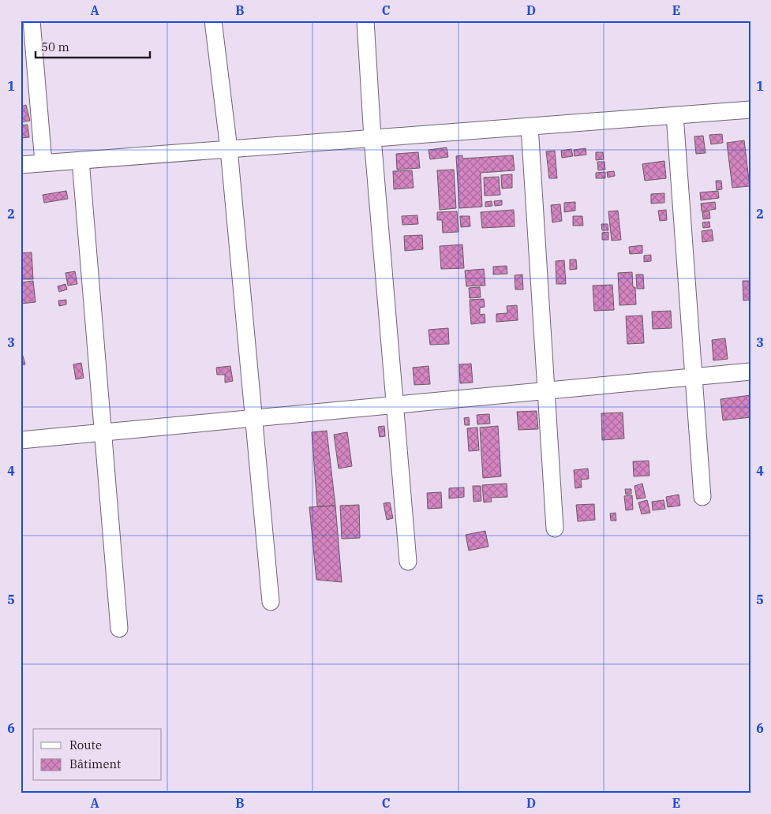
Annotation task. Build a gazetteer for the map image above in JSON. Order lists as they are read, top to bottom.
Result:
{
  "legend": ["Route", "Bâtiment"],
  "scale_bar": "50 m",
  "grid": {
    "columns": [
      "A",
      "B",
      "C",
      "D",
      "E"
    ],
    "rows": [
      "1",
      "2",
      "3",
      "4",
      "5",
      "6"
    ]
  }
}
